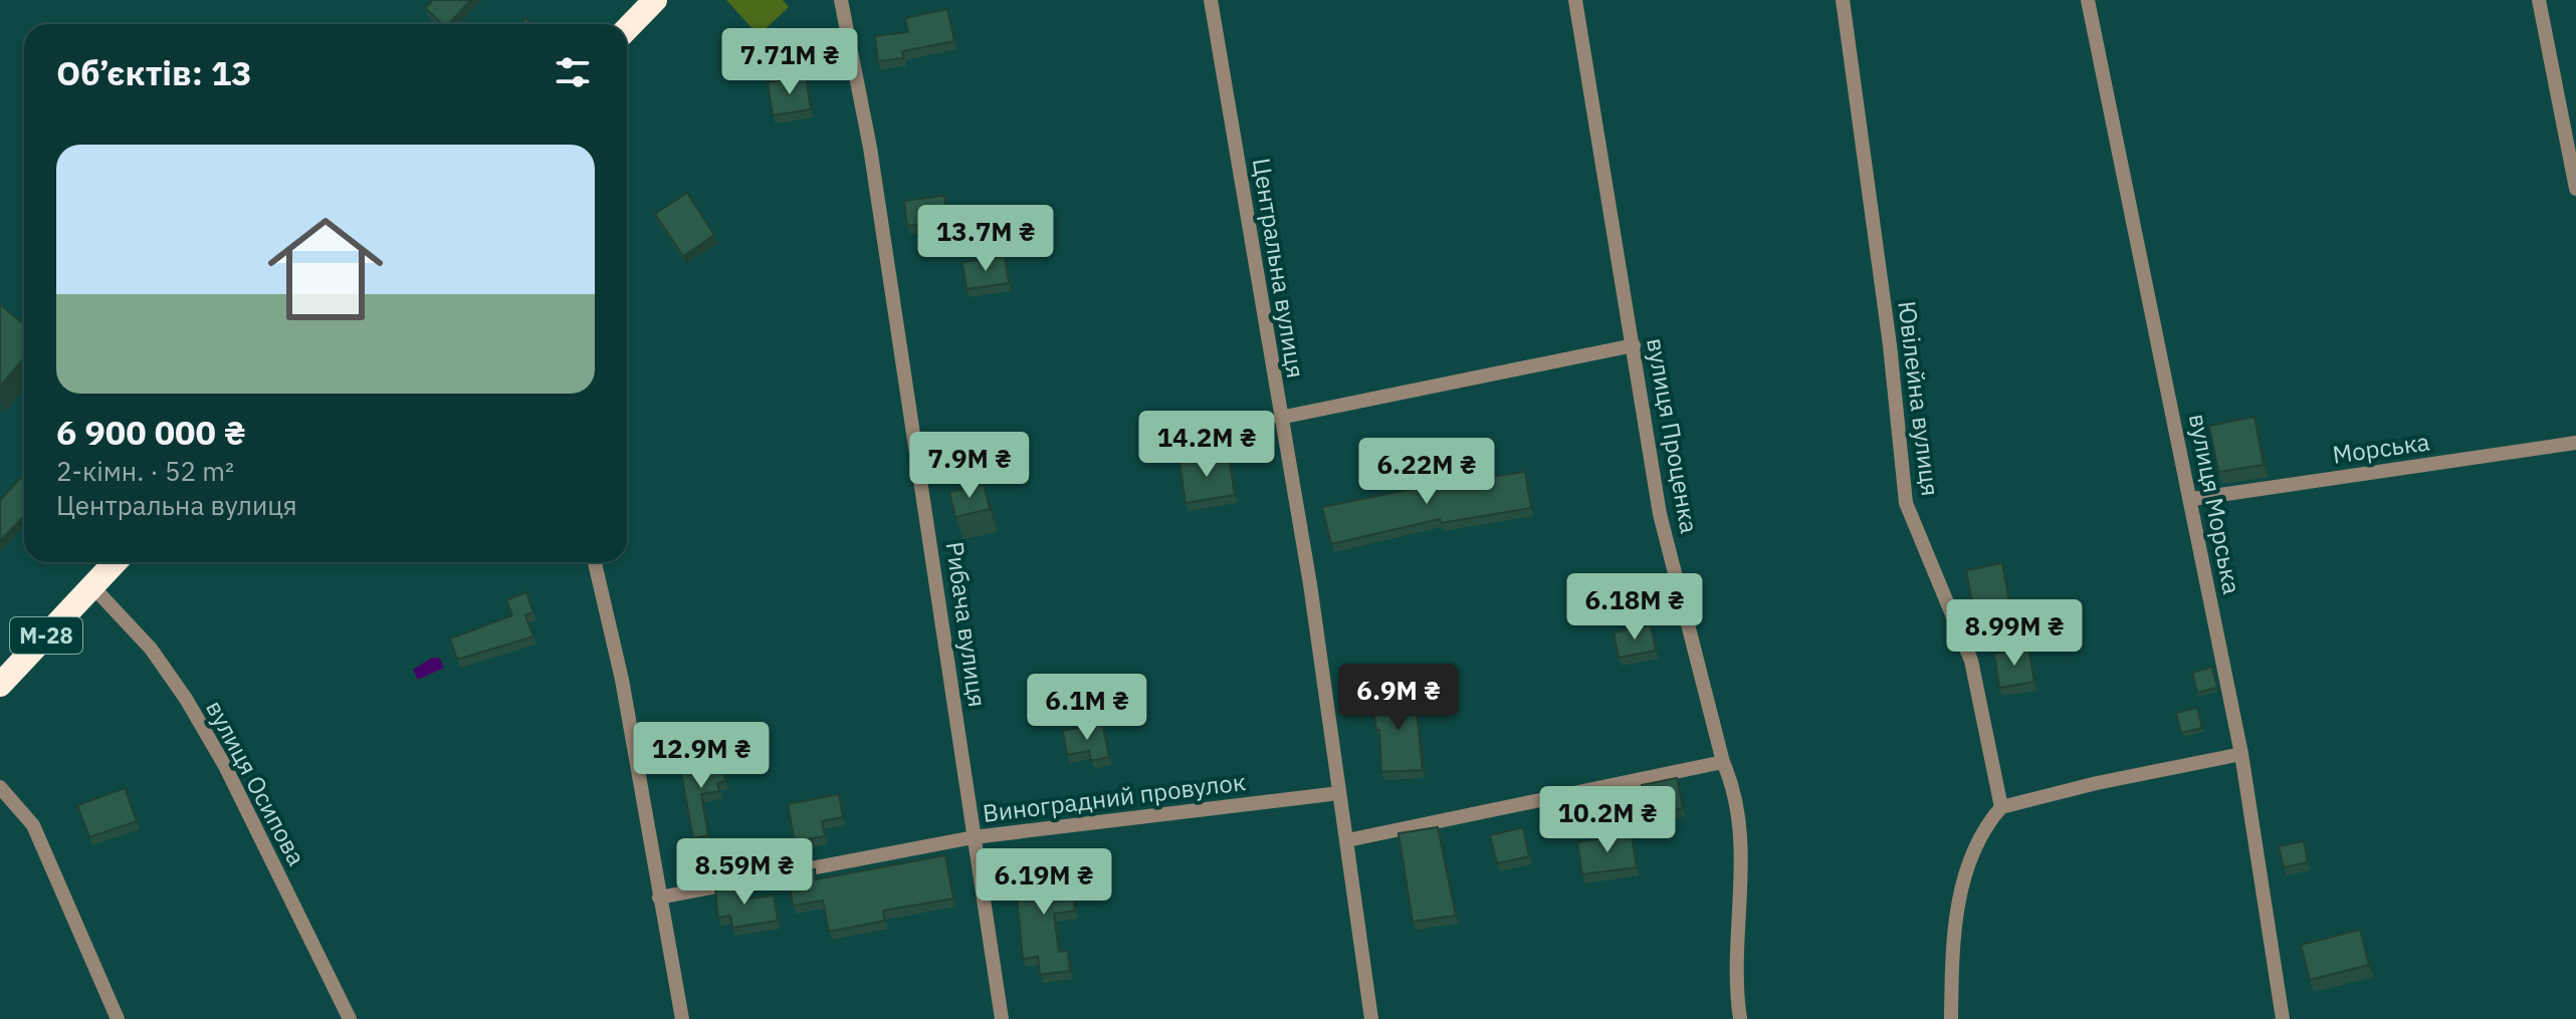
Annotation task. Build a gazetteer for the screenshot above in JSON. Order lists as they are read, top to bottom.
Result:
{
  "streets": {
    "highway": ["М-28"],
    "street": [
      "Центральна вулиця",
      "Ювілейна вулиця",
      "вулиця Проценка",
      "Морська",
      "вулиця Морська",
      "Рибача вулиця",
      "вулиця Осипова",
      "Виноградний провулок"
    ]
  },
  "crossings": [
    ["Центральна вулиця", "Виноградний провулок"],
    ["Морська", "вулиця Морська"],
    ["Рибача вулиця", "Виноградний провулок"],
    ["М-28", "вулиця Осипова"]
  ],
  "page": {
    "heading": "Об’єктів: 13",
    "price": [
      "7.71M ₴",
      "13.7M ₴",
      "14.2M ₴",
      "7.9M ₴",
      "6.22M ₴",
      "6.18M ₴",
      "8.99M ₴",
      "6.9M ₴",
      "6.1M ₴",
      "12.9M ₴",
      "10.2M ₴",
      "8.59M ₴",
      "6.19M ₴"
    ],
    "list": [
      {
        "name": "6 900 000 ₴",
        "note": "2-кімн. · 52 m² · Центральна вулиця"
      }
    ]
  }
}
